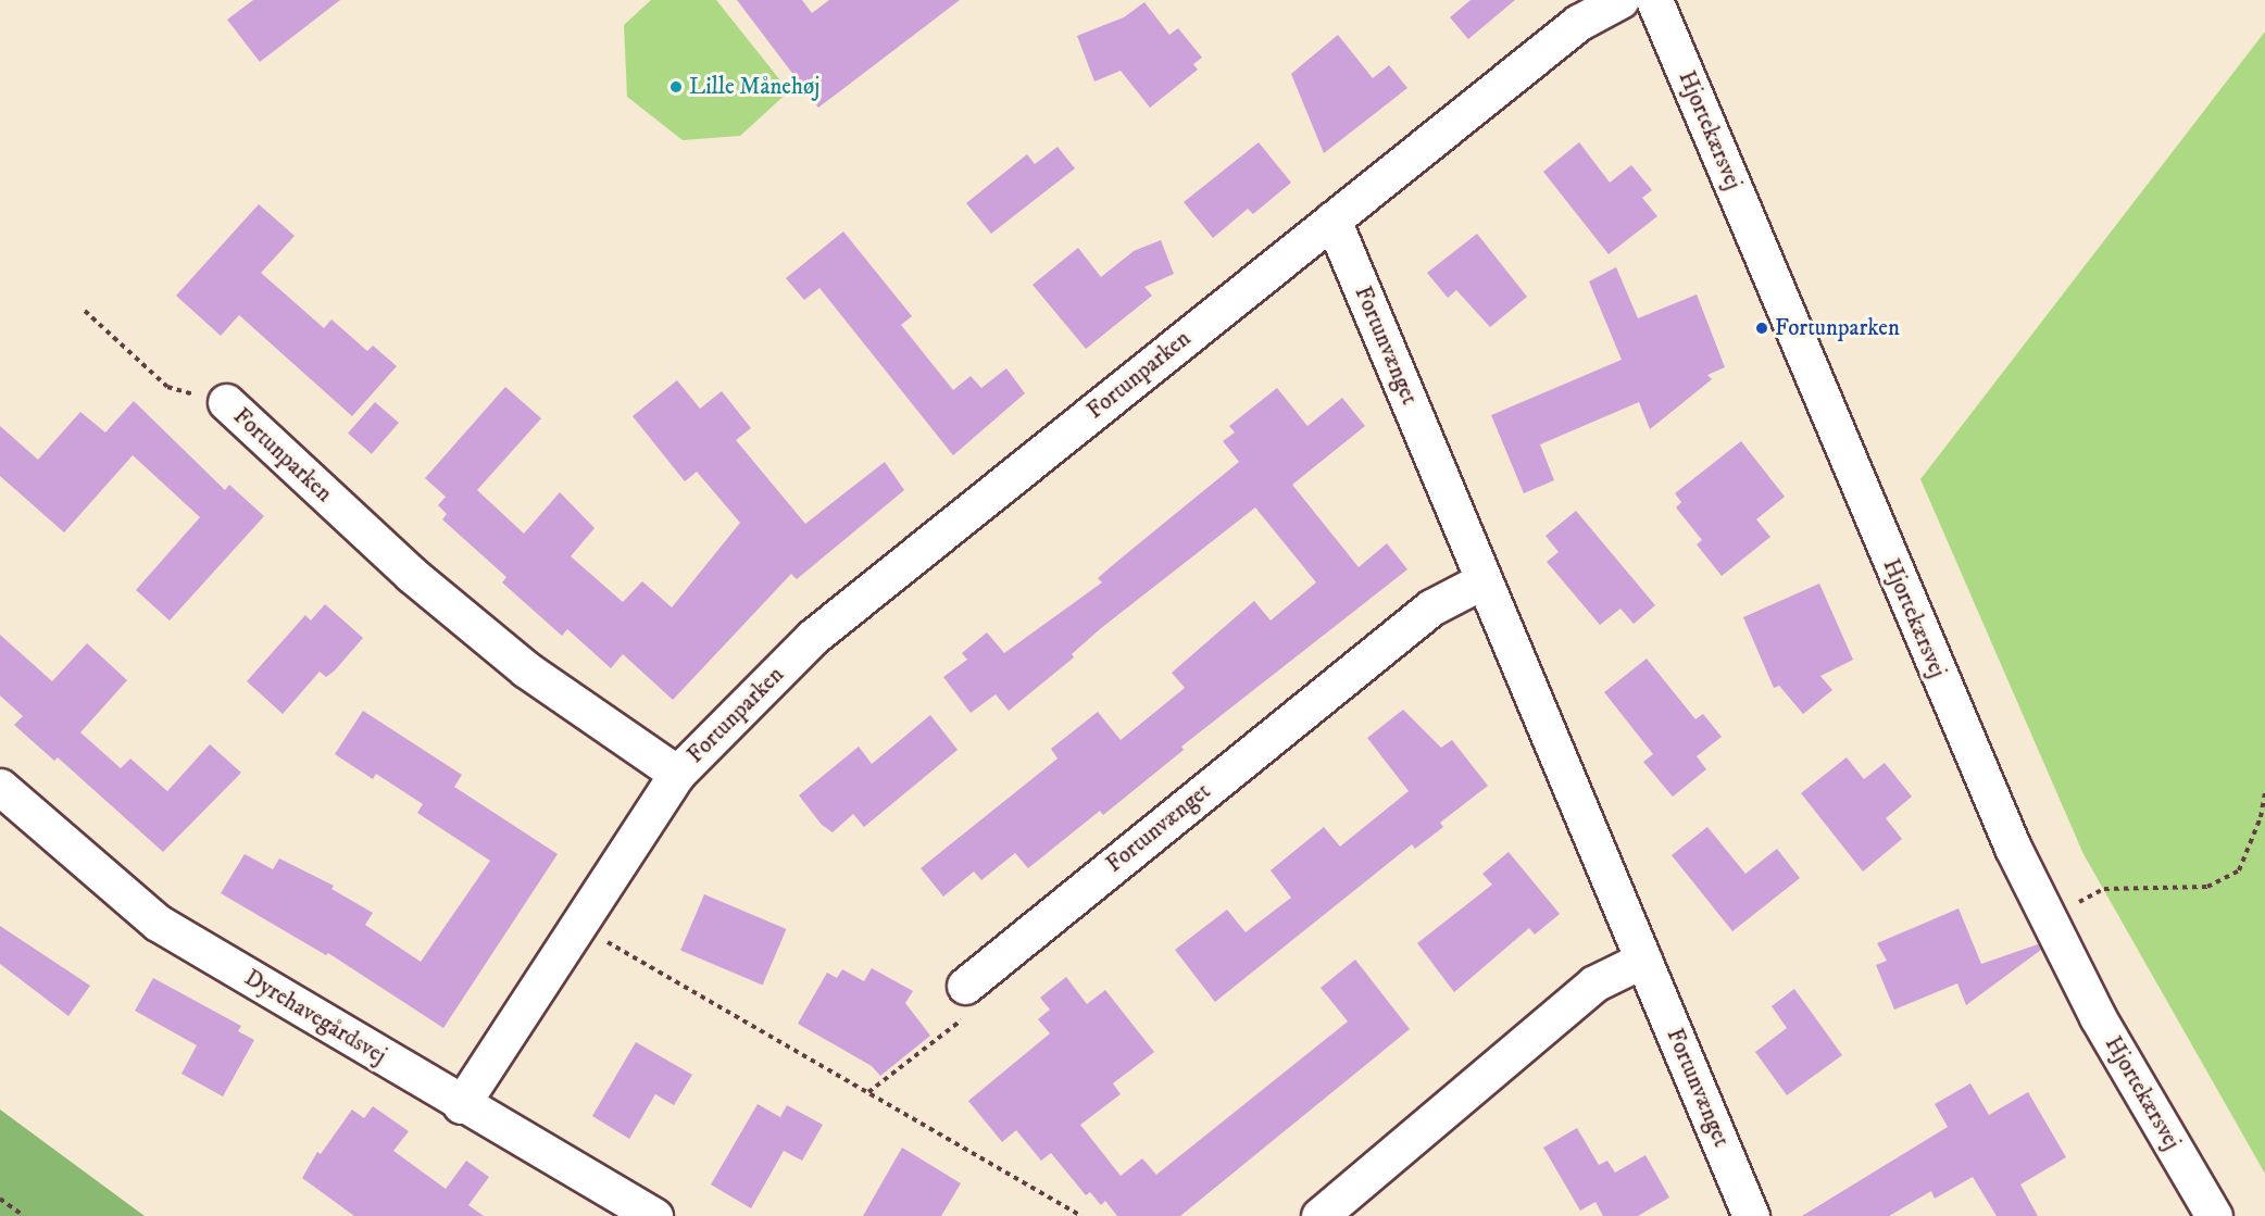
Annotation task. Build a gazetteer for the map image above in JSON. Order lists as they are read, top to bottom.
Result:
{
  "streets": {
    "street": [
      "Hjortekærsvej",
      "Fortunvænget",
      "Fortunparken",
      "Dyrehavegårdsvej"
    ]
  },
  "crossings": [
    ["Fortunvænget", "Fortunparken"],
    ["Fortunparken", "Dyrehavegårdsvej"]
  ],
  "places": ["Lille Månehøj", "Fortunparken"]
}
